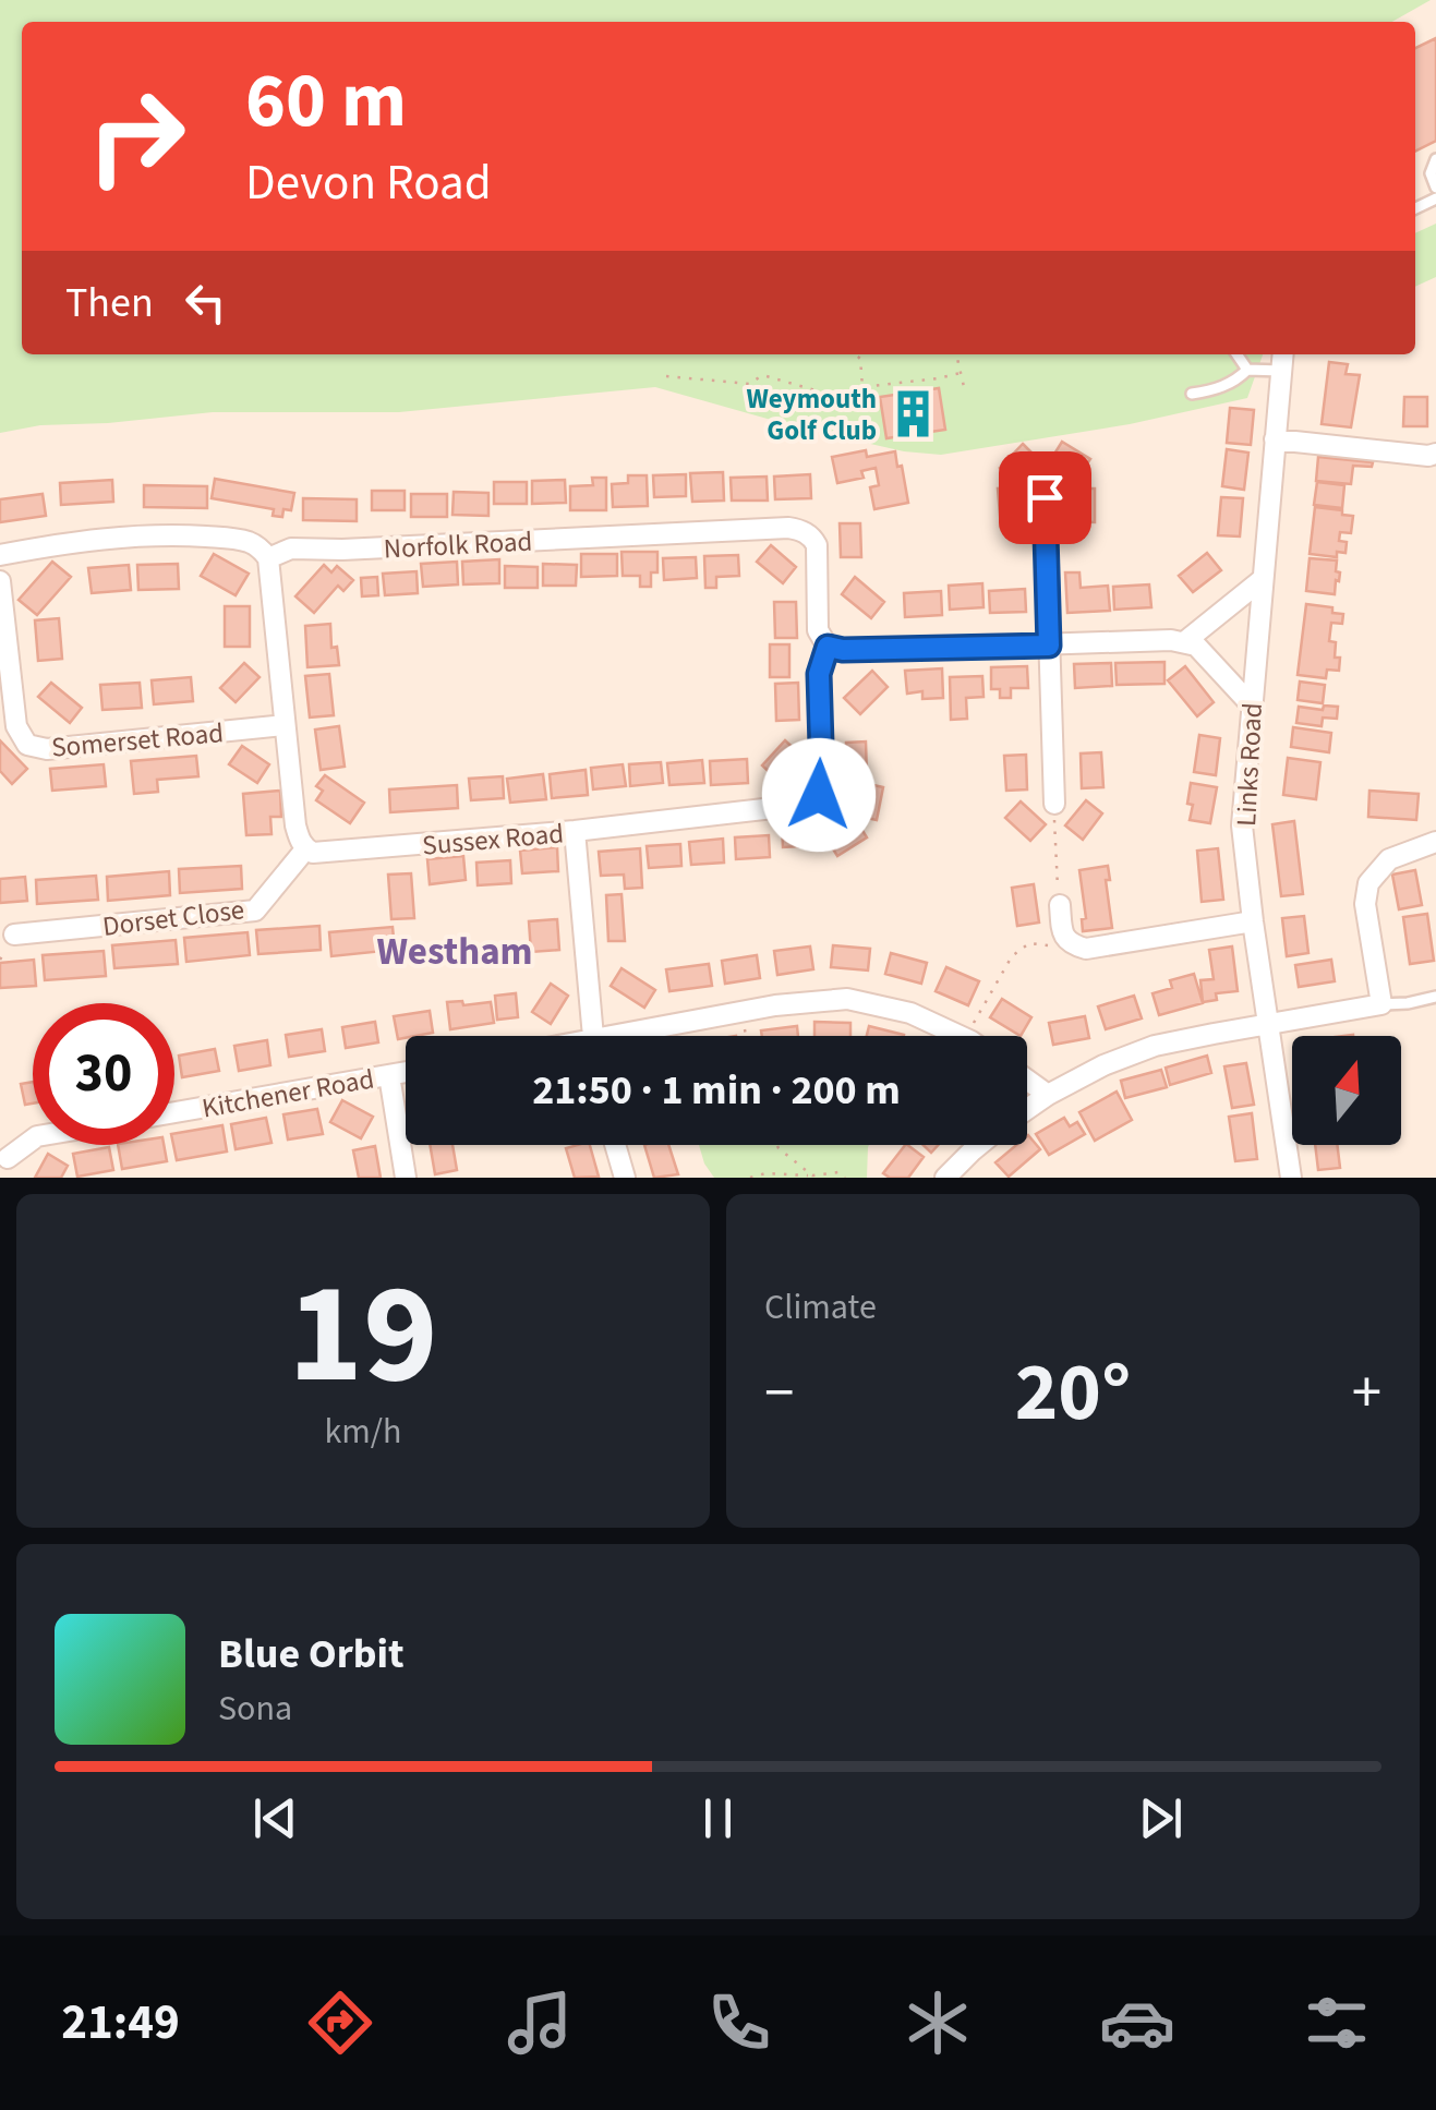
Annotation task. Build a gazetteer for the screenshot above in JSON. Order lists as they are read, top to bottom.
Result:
{
  "streets": {
    "street": [
      "Norfolk Road",
      "Somerset Road",
      "Links Road",
      "Sussex Road",
      "Dorset Close",
      "Kitchener Road"
    ]
  },
  "crossings": [
    ["Norfolk Road", "Sussex Road"],
    ["Sussex Road", "Dorset Close"]
  ],
  "districts": ["Westham"],
  "places": {
    "building": ["Weymouth Golf Club"]
  },
  "north": "top",
  "page": {
    "turn": ["60 m", "Devon Road"],
    "then": "Then",
    "limit": "30",
    "trip": "21:50 · 1 min · 200 m",
    "tile": [
      ["19", "km/h"],
      "Climate"
    ],
    "heat": ["−", "20°", "+"],
    "song": ["Blue Orbit", "Sona"],
    "tabs": "21:49"
  }
}
